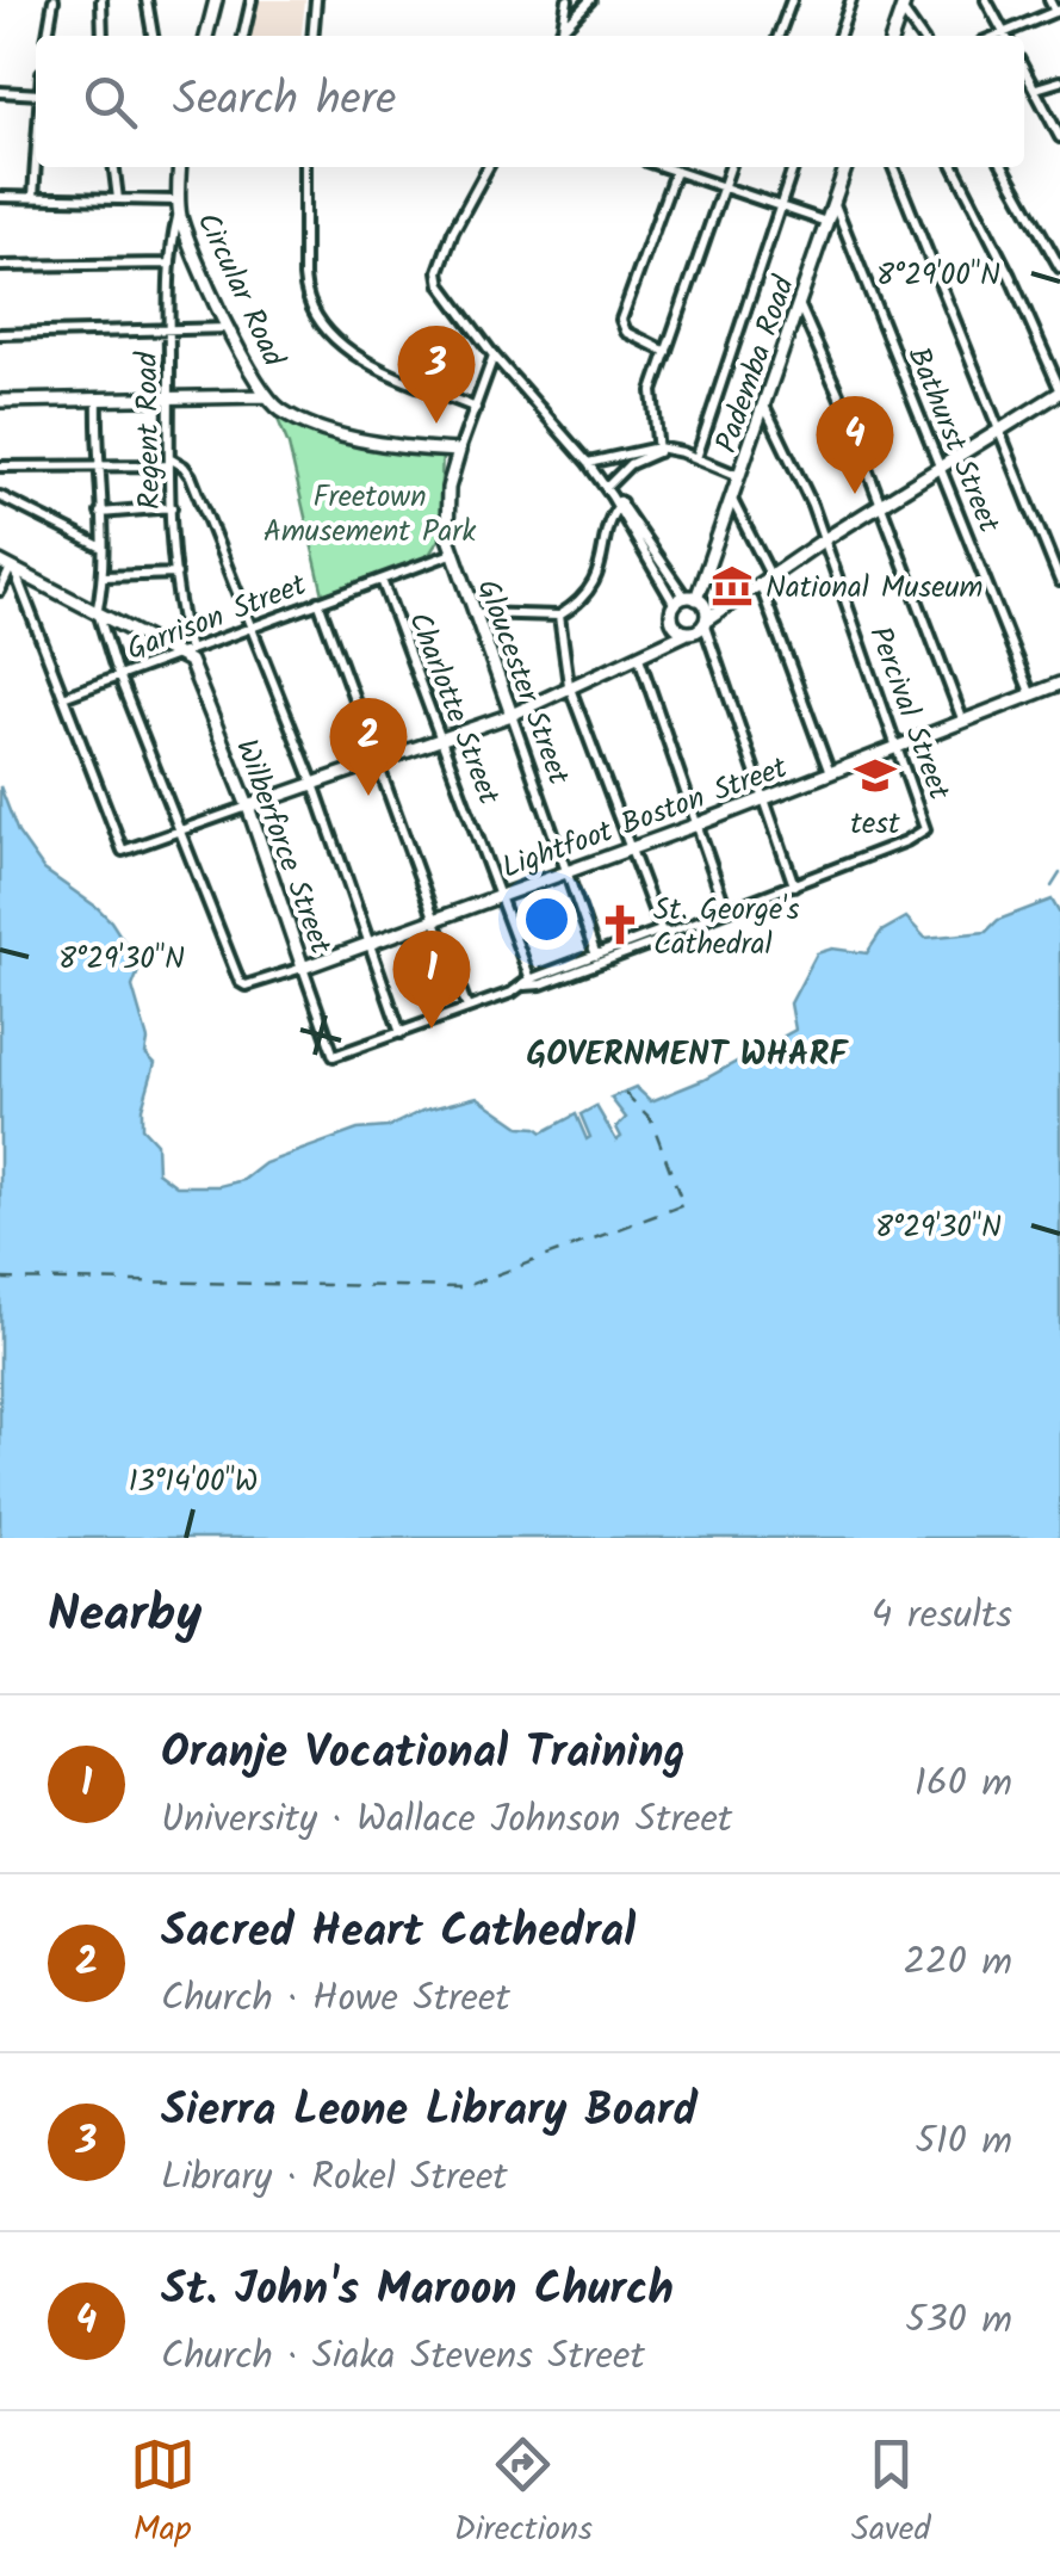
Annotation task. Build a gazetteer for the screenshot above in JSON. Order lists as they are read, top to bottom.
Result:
{
  "streets": {
    "main road": [
      "Circular Road",
      "Pademba Road",
      "Regent Road",
      "Gloucester Street",
      "Lightfoot Boston Street",
      "Wilberforce Street"
    ],
    "street": [
      "Bathurst Street",
      "Garrison Street",
      "Charlotte Street",
      "Percival Street"
    ]
  },
  "crossings": [
    ["Circular Road", "Regent Road"],
    ["Pademba Road", "Bathurst Street"],
    ["Pademba Road", "Percival Street"],
    ["Regent Road", "Garrison Street"],
    ["Regent Road", "Wilberforce Street"],
    ["Bathurst Street", "Lightfoot Boston Street"],
    ["Garrison Street", "Gloucester Street"],
    ["Garrison Street", "Charlotte Street"],
    ["Garrison Street", "Wilberforce Street"],
    ["Gloucester Street", "Lightfoot Boston Street"],
    ["Charlotte Street", "Lightfoot Boston Street"],
    ["Percival Street", "Lightfoot Boston Street"],
    ["Lightfoot Boston Street", "Wilberforce Street"]
  ],
  "districts": ["GOVERNMENT WHARF"],
  "parks": ["Freetown Amusement Park"],
  "places": {
    "museum": ["National Museum"],
    "school or university": ["test"],
    "church": ["St. George's Cathedral"]
  },
  "page": {
    "search": "Search here",
    "pins": [
      "3",
      "4",
      "2",
      "1"
    ],
    "heading": ["Nearby", "4 results"],
    "list": [
      {
        "mark": "1",
        "name": "Oranje Vocational Training",
        "note": "University · Wallace Johnson Street",
        "value": "160 m"
      },
      {
        "mark": "2",
        "name": "Sacred Heart Cathedral",
        "note": "Church · Howe Street",
        "value": "220 m"
      },
      {
        "mark": "3",
        "name": "Sierra Leone Library Board",
        "note": "Library · Rokel Street",
        "value": "510 m"
      },
      {
        "mark": "4",
        "name": "St. John's Maroon Church",
        "note": "Church · Siaka Stevens Street",
        "value": "530 m"
      }
    ],
    "nav": ["Map", "Directions", "Saved"]
  },
  "coordinates": ["8°29'00\"N", "8°29'30\"N", "13°14'00\"W"]
}
